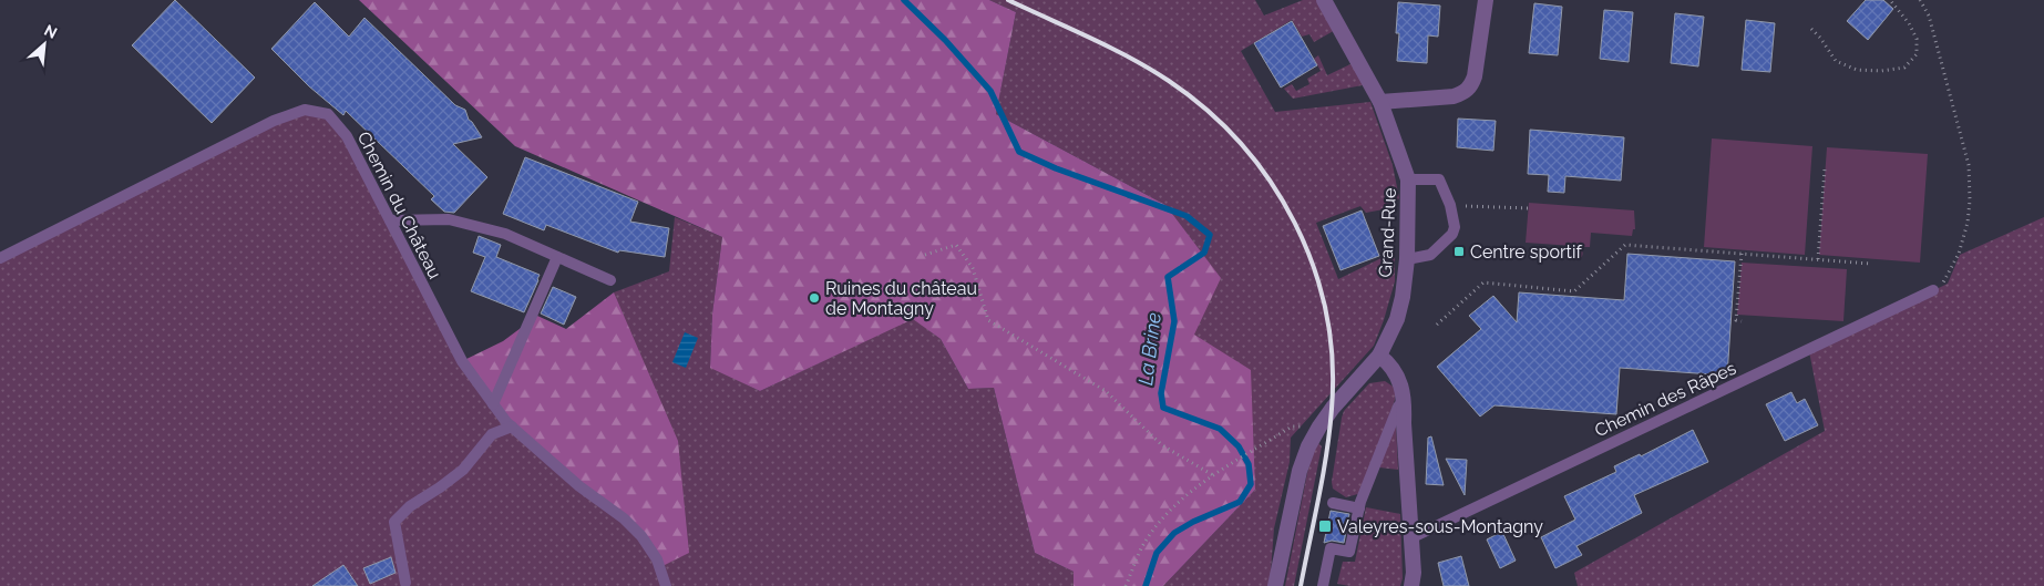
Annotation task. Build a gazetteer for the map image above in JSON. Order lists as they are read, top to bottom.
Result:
{
  "streets": {
    "street": ["Grand-Rue"],
    "lane": ["Chemin du Château", "Chemin des Râpes"]
  },
  "water": ["La Brine"],
  "places": {
    "transit": ["Centre sportif", "Valeyres-sous-Montagny"],
    "other": ["Ruines du château de Montagny"]
  },
  "north": "top right"
}
